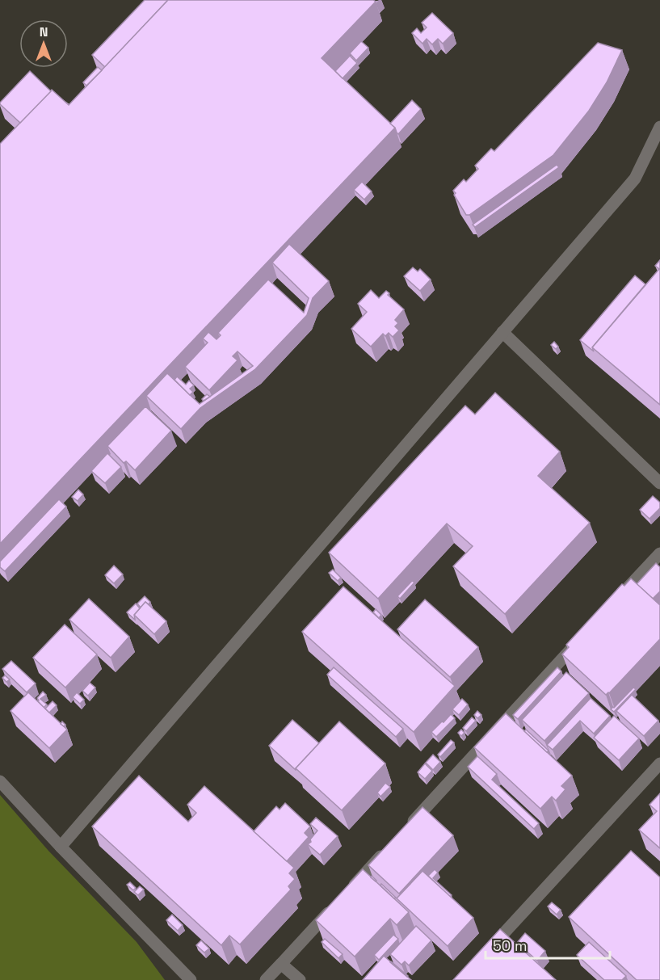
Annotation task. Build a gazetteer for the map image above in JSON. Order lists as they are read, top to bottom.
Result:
{
  "scale_bar": "50 m",
  "north": "top"
}
